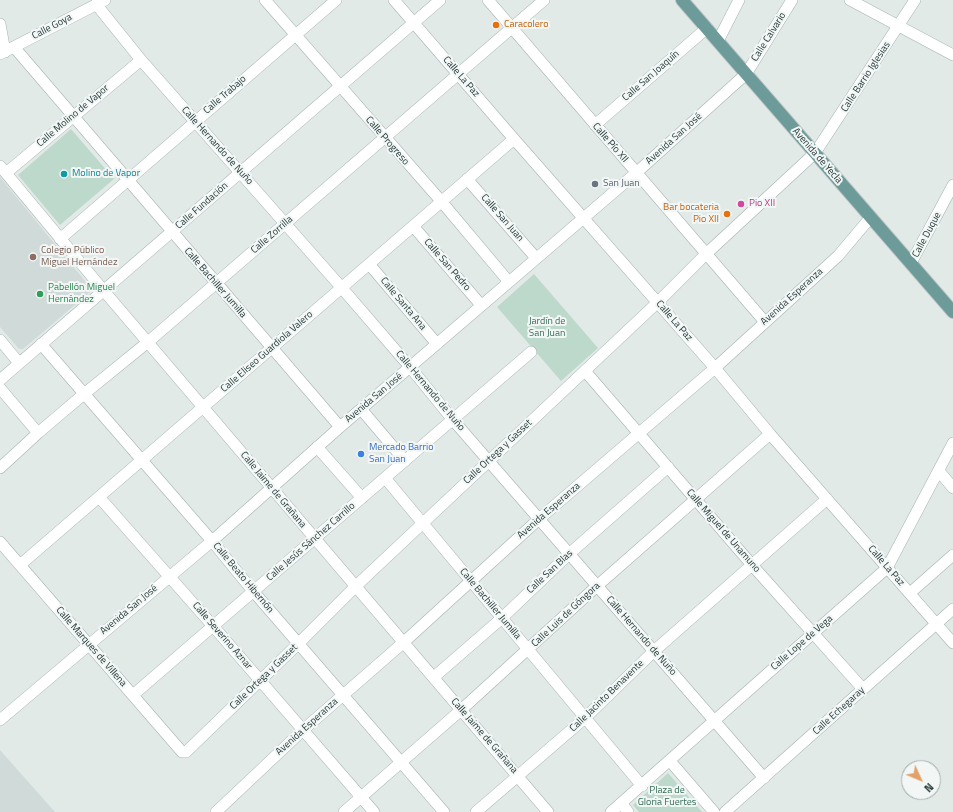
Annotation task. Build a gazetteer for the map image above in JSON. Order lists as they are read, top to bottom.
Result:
{
  "streets": {
    "main road": ["Avenida de Yecla"],
    "street": [
      "Calle Goya",
      "Calle Calvario",
      "Calle San Joaquín",
      "Calle La Paz",
      "Calle Barrio Iglesias",
      "Calle Trabajo",
      "Calle Molino de Vapor",
      "Avenida San José",
      "Calle Progreso",
      "Calle Pío XII",
      "Calle Hernando de Nuño",
      "Calle Fundación",
      "Calle San Juan",
      "Calle Zorrilla",
      "Calle Duque",
      "Calle San Pedro",
      "Calle Bachiller Jumilla",
      "Avenida Esperanza",
      "Calle Santa Ana",
      "Calle Eliseo Guardiola Valero",
      "Calle Ortega y Gasset",
      "Calle Jaime de Grañana",
      "Calle Miguel de Unamuno",
      "Calle Jesús Sánchez Carrillo",
      "Calle San Blas",
      "Calle Beato Hibernón",
      "Calle Luis de Góngora",
      "Calle Severino Aznar",
      "Calle Lope de Vega",
      "Calle Marques de Villena",
      "Calle Jacinto Benavente",
      "Calle Echegaray"
    ]
  },
  "crossings": [
    ["Calle Goya", "Calle Hernando de Nuño"],
    ["Calle Goya", "Calle Bachiller Jumilla"],
    ["Calle Calvario", "Avenida San José"],
    ["Calle Calvario", "Avenida de Yecla"],
    ["Calle San Joaquín", "Calle Pío XII"],
    ["Calle San Joaquín", "Avenida de Yecla"],
    ["Calle La Paz", "Avenida San José"],
    ["Calle La Paz", "Calle Fundación"],
    ["Calle La Paz", "Calle Zorrilla"],
    ["Calle La Paz", "Avenida Esperanza"],
    ["Calle La Paz", "Calle Eliseo Guardiola Valero"],
    ["Calle La Paz", "Calle Ortega y Gasset"],
    ["Calle La Paz", "Calle Luis de Góngora"],
    ["Calle La Paz", "Calle Lope de Vega"],
    ["Calle La Paz", "Calle Jacinto Benavente"],
    ["Calle La Paz", "Calle Echegaray"],
    ["Calle Barrio Iglesias", "Avenida de Yecla"],
    ["Calle Barrio Iglesias", "Calle Ortega y Gasset"],
    ["Calle Trabajo", "Calle Progreso"],
    ["Calle Trabajo", "Calle Hernando de Nuño"],
    ["Calle Trabajo", "Calle Bachiller Jumilla"],
    ["Calle Trabajo", "Calle Jaime de Grañana"],
    ["Calle Molino de Vapor", "Calle Hernando de Nuño"],
    ["Calle Molino de Vapor", "Calle Bachiller Jumilla"],
    ["Calle Molino de Vapor", "Calle Jaime de Grañana"],
    ["Avenida San José", "Calle Progreso"],
    ["Avenida San José", "Calle Pío XII"],
    ["Avenida San José", "Calle Hernando de Nuño"],
    ["Avenida San José", "Avenida de Yecla"],
    ["Avenida San José", "Calle San Juan"],
    ["Avenida San José", "Calle San Pedro"],
    ["Avenida San José", "Calle Bachiller Jumilla"],
    ["Avenida San José", "Calle Santa Ana"],
    ["Avenida San José", "Calle Jaime de Grañana"],
    ["Avenida San José", "Calle Beato Hibernón"],
    ["Avenida San José", "Calle Severino Aznar"],
    ["Avenida San José", "Calle Marques de Villena"],
    ["Calle Progreso", "Calle Fundación"],
    ["Calle Progreso", "Calle Zorrilla"],
    ["Calle Progreso", "Calle Eliseo Guardiola Valero"],
    ["Calle Pío XII", "Calle Zorrilla"],
    ["Calle Pío XII", "Avenida Esperanza"],
    ["Calle Pío XII", "Calle Ortega y Gasset"],
    ["Calle Hernando de Nuño", "Calle Fundación"],
    ["Calle Hernando de Nuño", "Calle Zorrilla"],
    ["Calle Hernando de Nuño", "Avenida Esperanza"],
    ["Calle Hernando de Nuño", "Calle Eliseo Guardiola Valero"],
    ["Calle Hernando de Nuño", "Calle Ortega y Gasset"],
    ["Calle Hernando de Nuño", "Calle Jesús Sánchez Carrillo"],
    ["Calle Hernando de Nuño", "Calle San Blas"],
    ["Calle Hernando de Nuño", "Calle Luis de Góngora"],
    ["Calle Hernando de Nuño", "Calle Lope de Vega"],
    ["Calle Hernando de Nuño", "Calle Jacinto Benavente"],
    ["Calle Hernando de Nuño", "Calle Echegaray"],
    ["Avenida de Yecla", "Calle Duque"],
    ["Avenida de Yecla", "Avenida Esperanza"],
    ["Avenida de Yecla", "Calle Ortega y Gasset"],
    ["Calle Fundación", "Calle Bachiller Jumilla"],
    ["Calle Fundación", "Calle Jaime de Grañana"],
    ["Calle Fundación", "Calle Beato Hibernón"],
    ["Calle San Juan", "Calle Eliseo Guardiola Valero"],
    ["Calle Zorrilla", "Calle Bachiller Jumilla"],
    ["Calle Zorrilla", "Calle Jaime de Grañana"],
    ["Calle Zorrilla", "Calle Beato Hibernón"],
    ["Calle San Pedro", "Calle Eliseo Guardiola Valero"],
    ["Calle Bachiller Jumilla", "Avenida Esperanza"],
    ["Calle Bachiller Jumilla", "Calle Eliseo Guardiola Valero"],
    ["Calle Bachiller Jumilla", "Calle Ortega y Gasset"],
    ["Calle Bachiller Jumilla", "Calle Jesús Sánchez Carrillo"],
    ["Calle Bachiller Jumilla", "Calle San Blas"],
    ["Calle Bachiller Jumilla", "Calle Luis de Góngora"],
    ["Calle Bachiller Jumilla", "Calle Lope de Vega"],
    ["Calle Bachiller Jumilla", "Calle Jacinto Benavente"],
    ["Avenida Esperanza", "Calle Jaime de Grañana"],
    ["Avenida Esperanza", "Calle Miguel de Unamuno"],
    ["Avenida Esperanza", "Calle Beato Hibernón"],
    ["Avenida Esperanza", "Calle Severino Aznar"],
    ["Calle Santa Ana", "Calle Eliseo Guardiola Valero"],
    ["Calle Eliseo Guardiola Valero", "Calle Jaime de Grañana"],
    ["Calle Eliseo Guardiola Valero", "Calle Beato Hibernón"],
    ["Calle Eliseo Guardiola Valero", "Calle Severino Aznar"],
    ["Calle Eliseo Guardiola Valero", "Calle Marques de Villena"],
    ["Calle Ortega y Gasset", "Calle Jaime de Grañana"],
    ["Calle Ortega y Gasset", "Calle Miguel de Unamuno"],
    ["Calle Ortega y Gasset", "Calle Beato Hibernón"],
    ["Calle Ortega y Gasset", "Calle Severino Aznar"],
    ["Calle Ortega y Gasset", "Calle Marques de Villena"],
    ["Calle Jaime de Grañana", "Calle Jesús Sánchez Carrillo"],
    ["Calle Jaime de Grañana", "Calle San Blas"],
    ["Calle Jaime de Grañana", "Calle Luis de Góngora"],
    ["Calle Jaime de Grañana", "Calle Jacinto Benavente"],
    ["Calle Miguel de Unamuno", "Calle San Blas"],
    ["Calle Miguel de Unamuno", "Calle Luis de Góngora"],
    ["Calle Miguel de Unamuno", "Calle Lope de Vega"],
    ["Calle Miguel de Unamuno", "Calle Jacinto Benavente"],
    ["Calle Miguel de Unamuno", "Calle Echegaray"],
    ["Calle Jesús Sánchez Carrillo", "Calle Beato Hibernón"],
    ["Calle Jesús Sánchez Carrillo", "Calle Severino Aznar"],
    ["Calle Jesús Sánchez Carrillo", "Calle Marques de Villena"],
    ["Calle Beato Hibernón", "Calle Luis de Góngora"],
    ["Calle Luis de Góngora", "Calle Severino Aznar"]
  ],
  "parks": ["Jardín de San Juan", "Plaza de Gloria Fuertes"],
  "places": [
    "Caracolero",
    "Molino de Vapor",
    "San Juan",
    "Pio XII",
    "Bar bocateria Pio XII",
    "Colegio Público Miguel Hernández",
    "Pabellón Miguel Hernández",
    "Mercado Barrio San Juan"
  ],
  "north": "bottom right"
}
